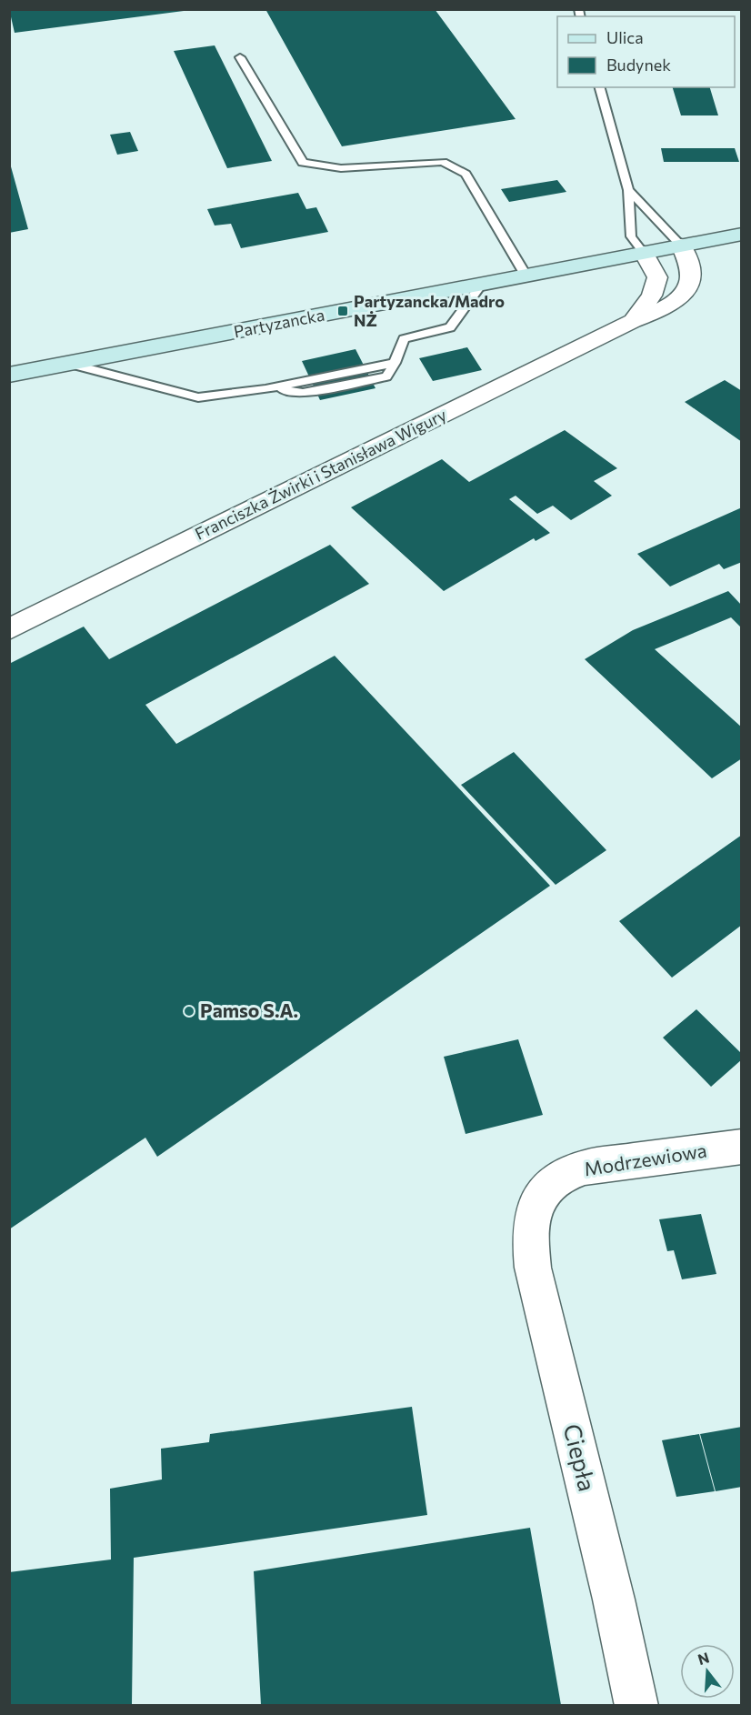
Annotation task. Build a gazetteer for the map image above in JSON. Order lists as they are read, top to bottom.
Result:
{
  "streets": {
    "main road": ["Partyzancka"],
    "street": ["Franciszka Żwirki i Stanisława Wigury", "Modrzewiowa", "Ciepła"]
  },
  "crossings": [
    ["Partyzancka", "Franciszka Żwirki i Stanisława Wigury"],
    ["Modrzewiowa", "Ciepła"]
  ],
  "places": {
    "transit": ["Partyzancka/Madro NŻ"],
    "other": ["Pamso S.A."]
  },
  "legend": ["Ulica", "Budynek"],
  "north": "top"
}
